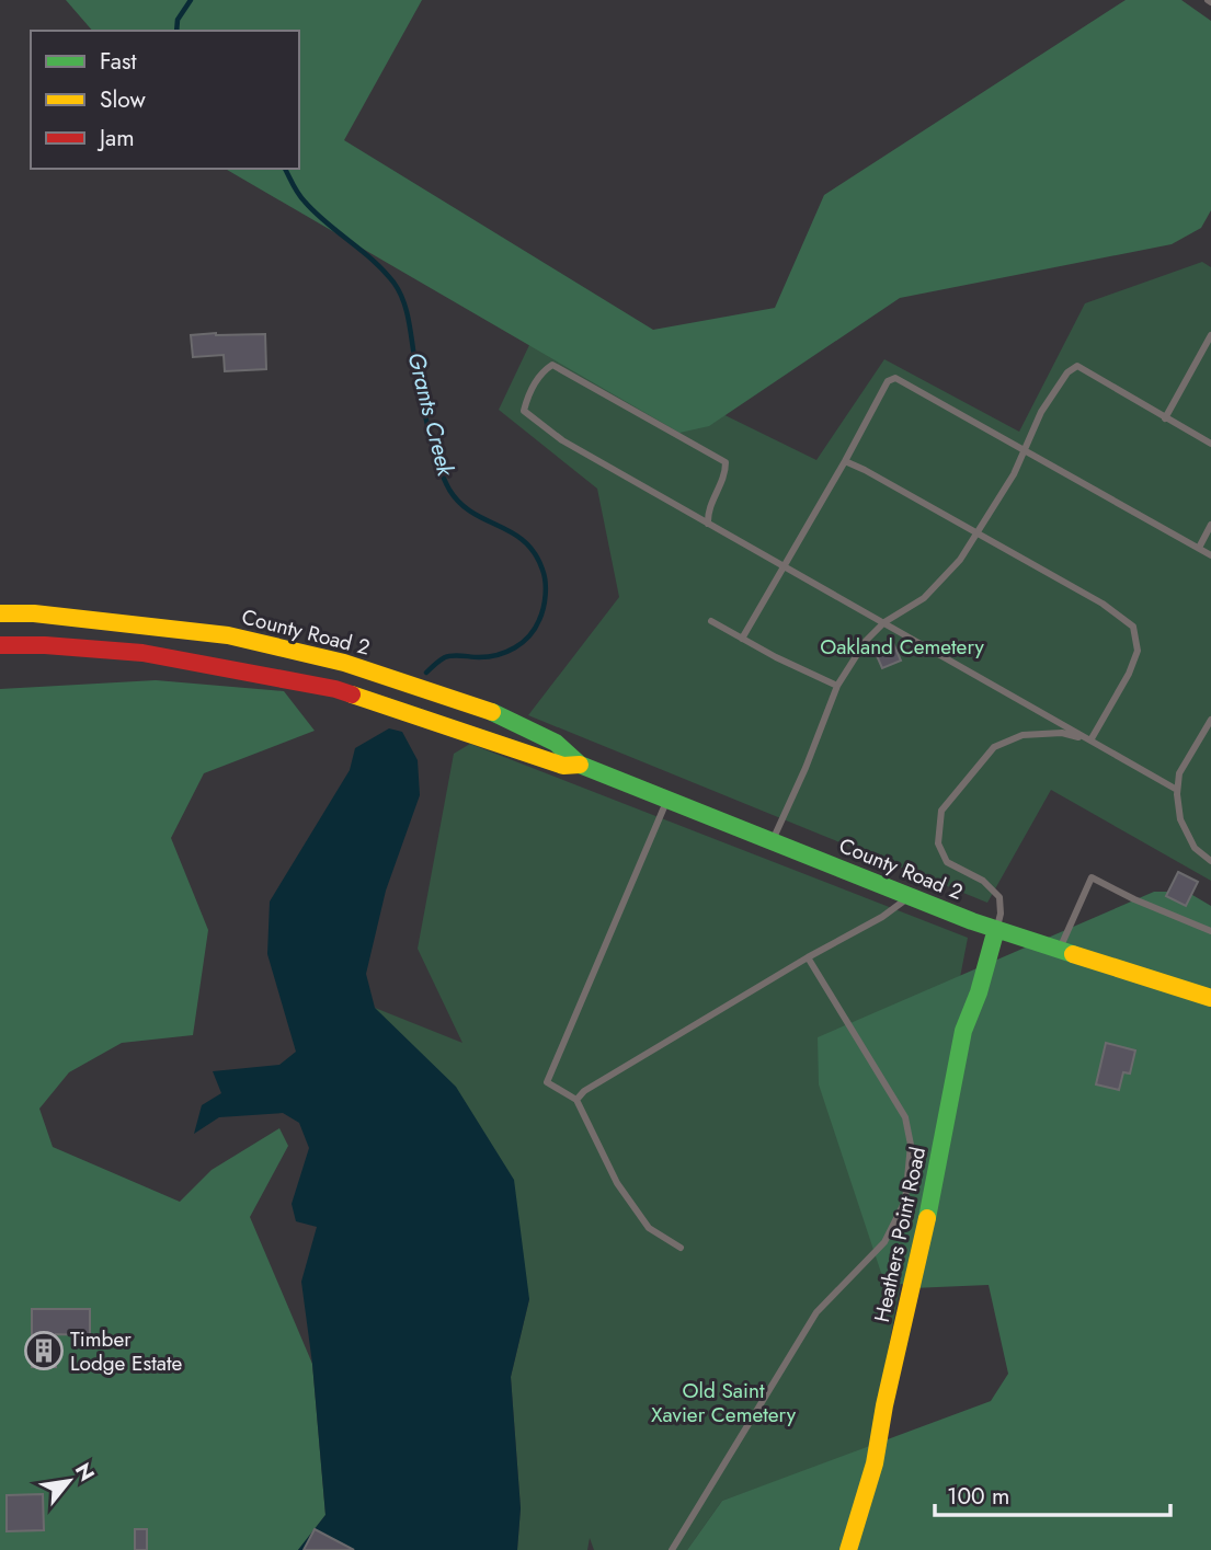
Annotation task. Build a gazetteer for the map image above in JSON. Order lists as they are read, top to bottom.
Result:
{
  "streets": {
    "main road": ["County Road 2", "Heathers Point Road"]
  },
  "crossings": [
    ["County Road 2", "Heathers Point Road"]
  ],
  "water": ["Grants Creek"],
  "parks": ["Oakland Cemetery", "Old Saint Xavier Cemetery"],
  "places": {
    "building": ["Timber Lodge Estate"]
  },
  "legend": ["Fast", "Slow", "Jam"],
  "scale_bar": "100 m",
  "north": "top right"
}
